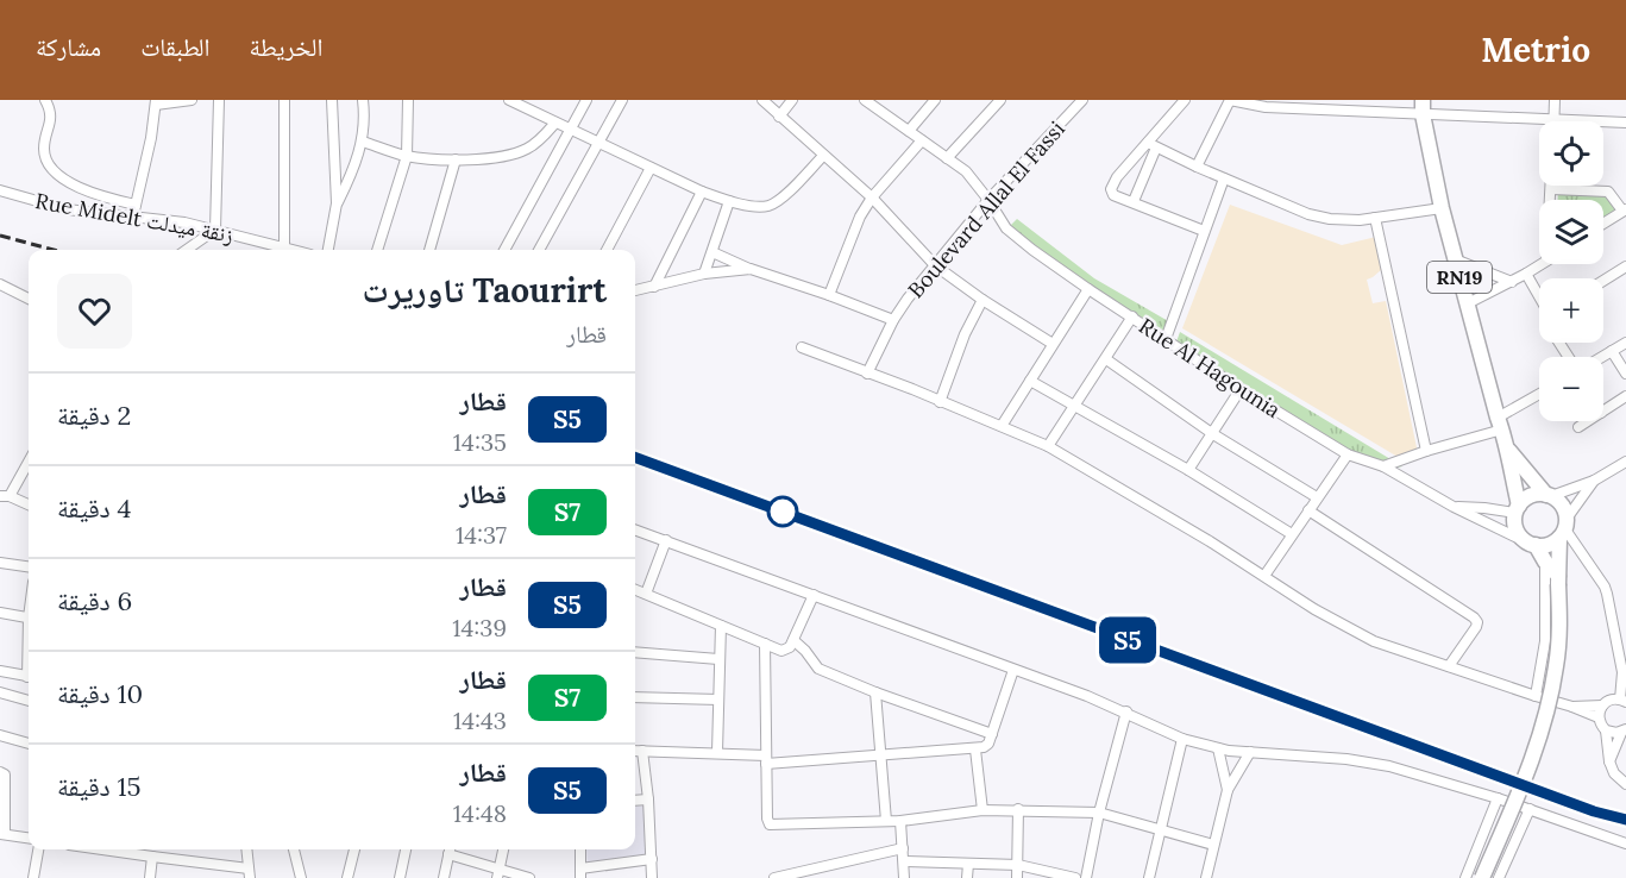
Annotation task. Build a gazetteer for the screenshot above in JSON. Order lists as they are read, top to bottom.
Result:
{
  "streets": {
    "main road": ["RN19"],
    "street": ["Boulevard Allal El Fassi", "Rue Midelt زنقة ميدلت", "Rue Al Hagounia"]
  },
  "crossings": [
    ["Boulevard Allal El Fassi", "Rue Al Hagounia"],
    ["RN19", "Rue Al Hagounia"]
  ],
  "page": {
    "header": "Metrio",
    "nav": ["الخريطة", "الطبقات", "مشاركة"],
    "on_map": "S5",
    "map_buttons": ["+", "−"],
    "heading": ["Taourirt تاوريرت", "قطار"],
    "list": [
      {
        "mark": "S5",
        "name": "قطار",
        "note": "14:35",
        "value": "2 دقيقة"
      },
      {
        "mark": "S7",
        "name": "قطار",
        "note": "14:37",
        "value": "4 دقيقة"
      },
      {
        "mark": "S5",
        "name": "قطار",
        "note": "14:39",
        "value": "6 دقيقة"
      },
      {
        "mark": "S7",
        "name": "قطار",
        "note": "14:43",
        "value": "10 دقيقة"
      },
      {
        "mark": "S5",
        "name": "قطار",
        "note": "14:48",
        "value": "15 دقيقة"
      }
    ]
  }
}
